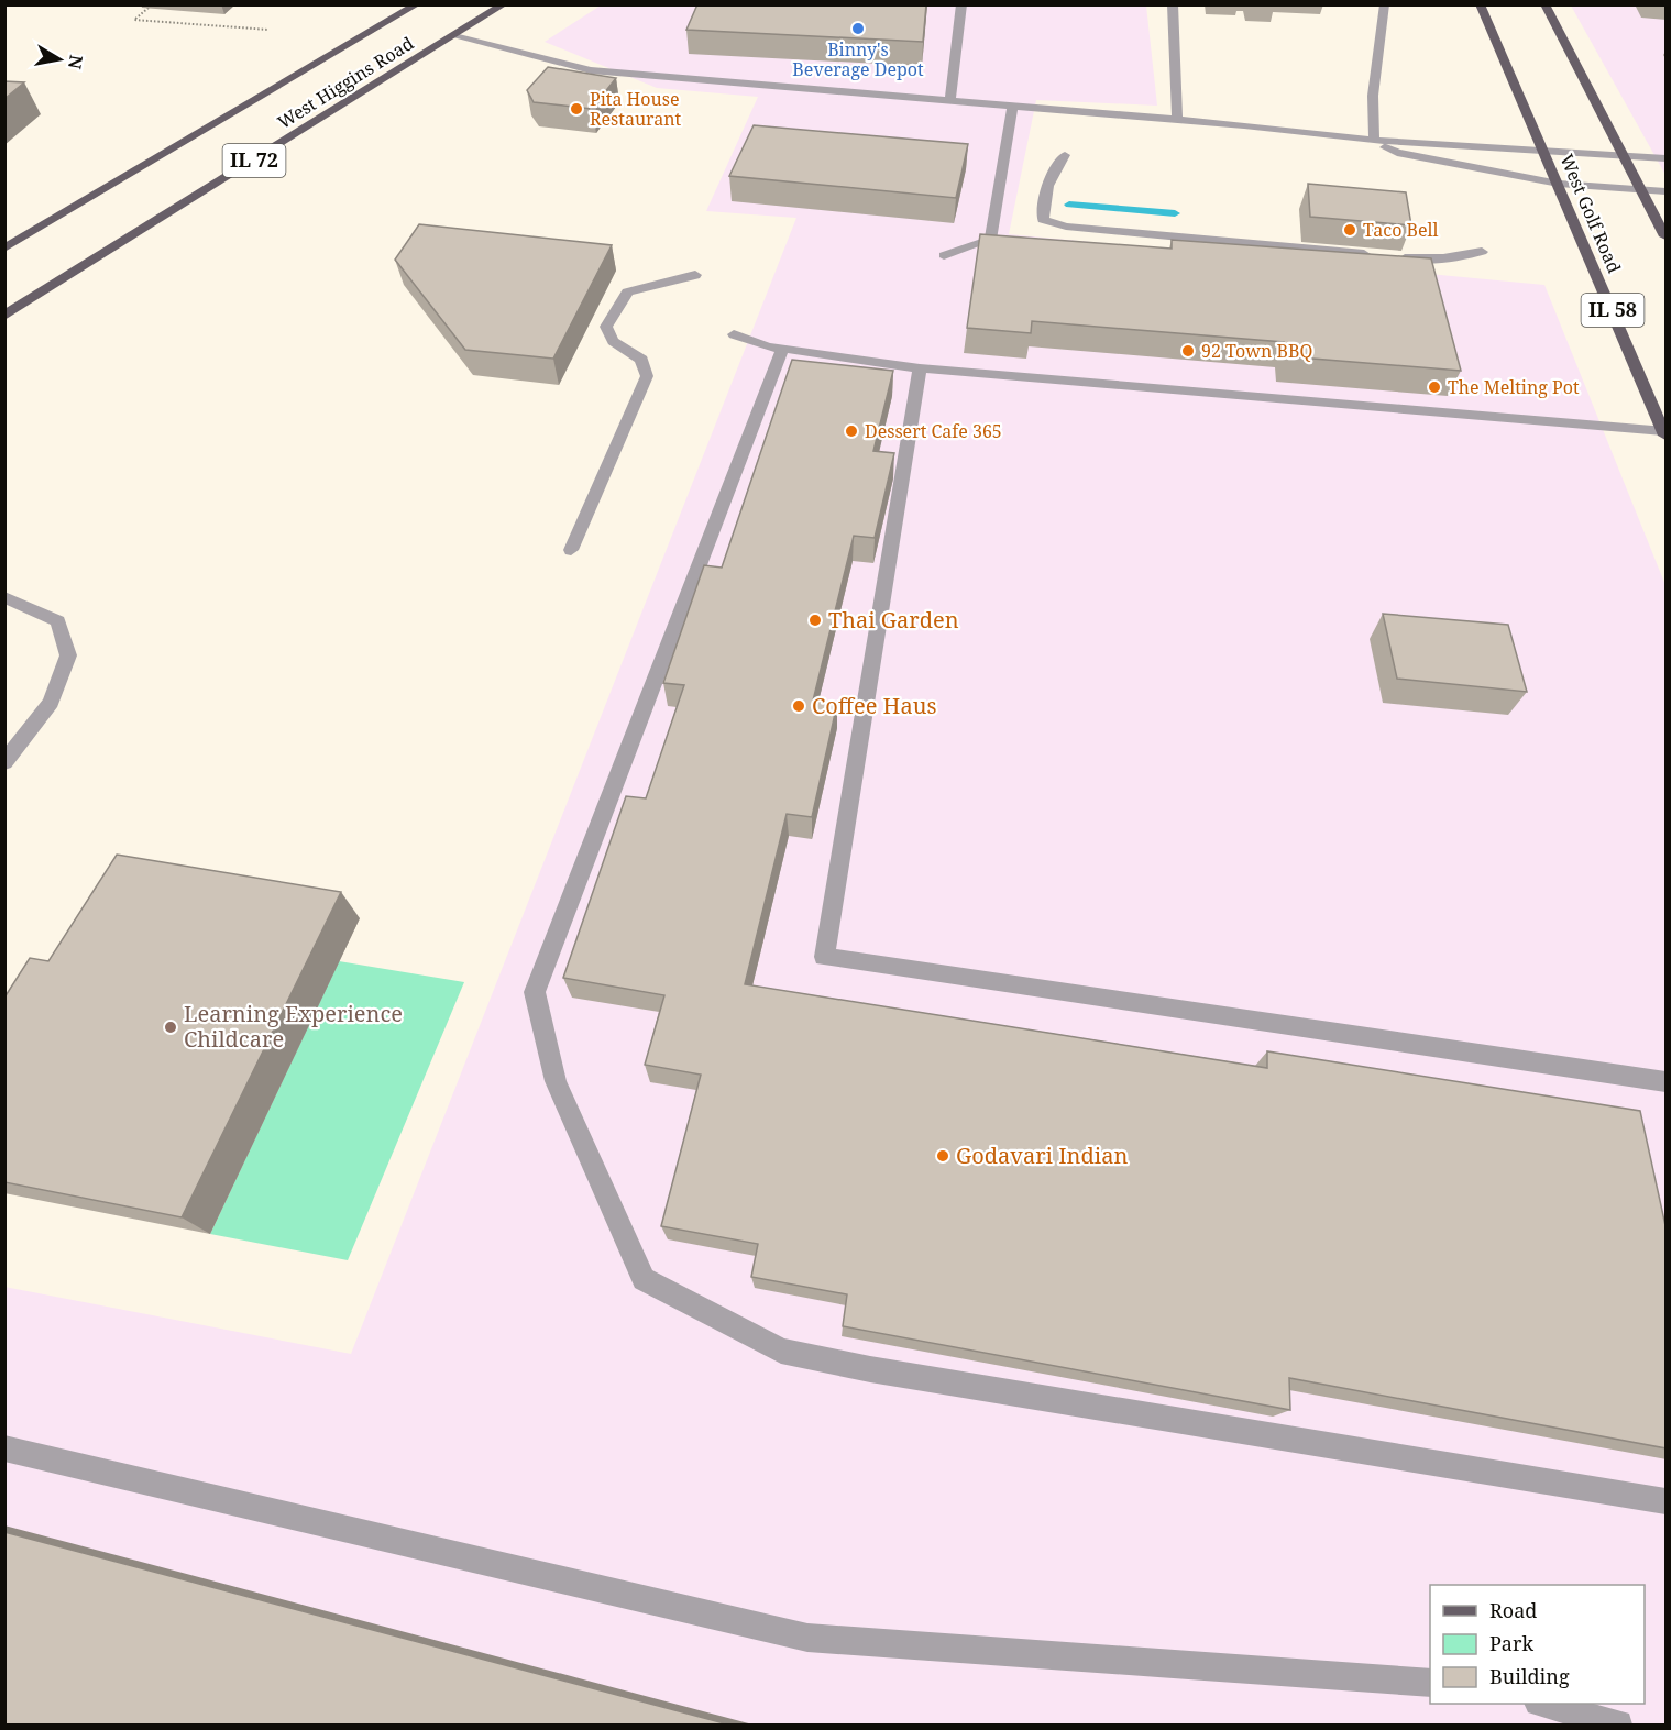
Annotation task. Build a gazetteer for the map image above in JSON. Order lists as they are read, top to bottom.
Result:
{
  "streets": {
    "main road": [
      "West Higgins Road",
      "IL 72",
      "West Golf Road",
      "IL 58"
    ]
  },
  "places": [
    "Binny's Beverage Depot",
    "Pita House Restaurant",
    "Taco Bell",
    "92 Town BBQ",
    "The Melting Pot",
    "Dessert Cafe 365",
    "Thai Garden",
    "Coffee Haus",
    "Learning Experience Childcare",
    "Godavari Indian"
  ],
  "legend": ["Road", "Park", "Building"],
  "north": "right"
}
